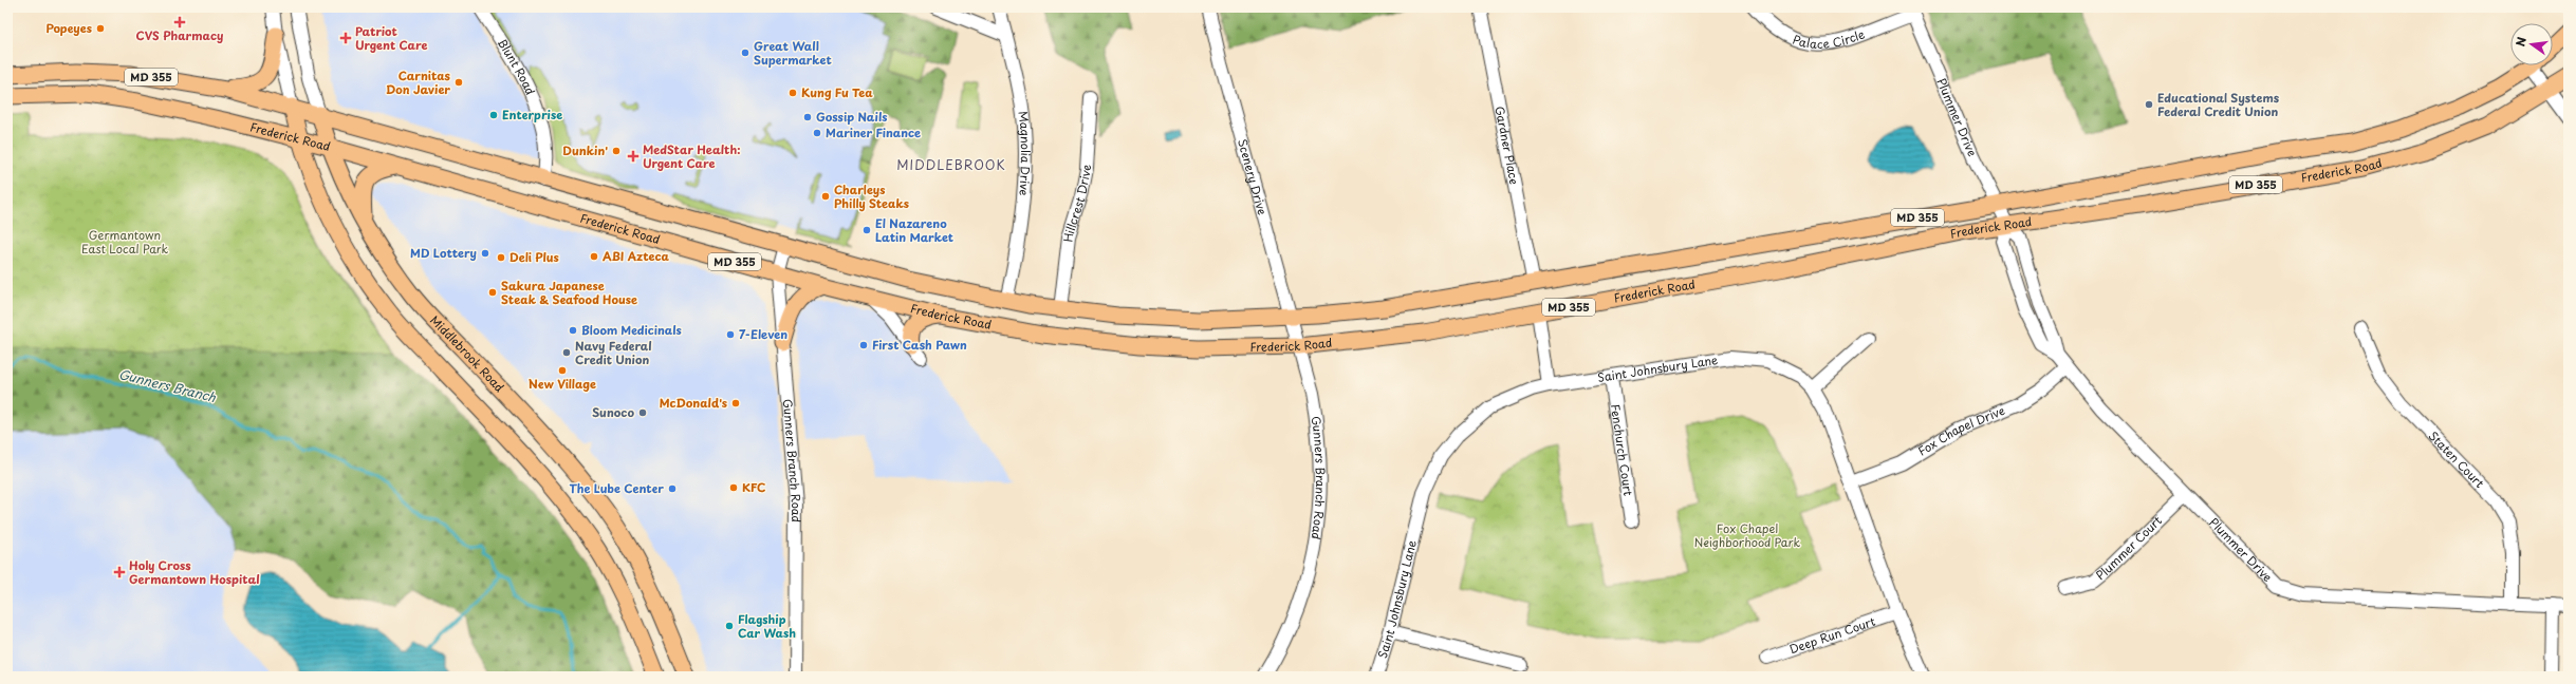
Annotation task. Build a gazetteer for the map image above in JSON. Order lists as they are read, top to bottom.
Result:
{
  "streets": {
    "main road": ["MD 355", "Frederick Road", "Middlebrook Road"],
    "street": [
      "Palace Circle",
      "Blunt Road",
      "Plummer Drive",
      "Gardner Place",
      "Magnolia Drive",
      "Scenery Drive",
      "Hillcrest Drive",
      "Saint Johnsbury Lane",
      "Fox Chapel Drive",
      "Fenchurch Court",
      "Staten Court",
      "Gunners Branch Road",
      "Plummer Court",
      "Deep Run Court"
    ]
  },
  "crossings": [
    ["Palace Circle", "Plummer Drive"],
    ["Blunt Road", "Frederick Road"],
    ["Plummer Drive", "Frederick Road"],
    ["Plummer Drive", "Fox Chapel Drive"],
    ["Plummer Drive", "Staten Court"],
    ["Plummer Drive", "Plummer Court"],
    ["Frederick Road", "Gardner Place"],
    ["Frederick Road", "Magnolia Drive"],
    ["Frederick Road", "Scenery Drive"],
    ["Frederick Road", "Hillcrest Drive"],
    ["Frederick Road", "Middlebrook Road"],
    ["Frederick Road", "Gunners Branch Road"],
    ["Scenery Drive", "Gunners Branch Road"],
    ["Saint Johnsbury Lane", "Fox Chapel Drive"],
    ["Saint Johnsbury Lane", "Fenchurch Court"],
    ["Saint Johnsbury Lane", "Deep Run Court"]
  ],
  "districts": ["MIDDLEBROOK"],
  "water": ["Gunners Branch"],
  "parks": ["Germantown East Local Park", "Fox Chapel Neighborhood Park"],
  "places": {
    "health": [
      "CVS Pharmacy",
      "Patriot Urgent Care",
      "MedStar Health: Urgent Care",
      "Holy Cross Germantown Hospital"
    ],
    "other": [
      "Popeyes",
      "Great Wall Supermarket",
      "Carnitas Don Javier",
      "Kung Fu Tea",
      "Educational Systems Federal Credit Union",
      "Enterprise",
      "Gossip Nails",
      "Mariner Finance",
      "Dunkin'",
      "Charleys Philly Steaks",
      "El Nazareno Latin Market",
      "MD Lottery",
      "ABI Azteca",
      "Deli Plus",
      "Sakura Japanese Steak & Seafood House",
      "Bloom Medicinals",
      "7-Eleven",
      "First Cash Pawn",
      "Navy Federal Credit Union",
      "New Village",
      "McDonald's",
      "Sunoco",
      "KFC",
      "The Lube Center",
      "Flagship Car Wash"
    ]
  },
  "north": "left"
}
